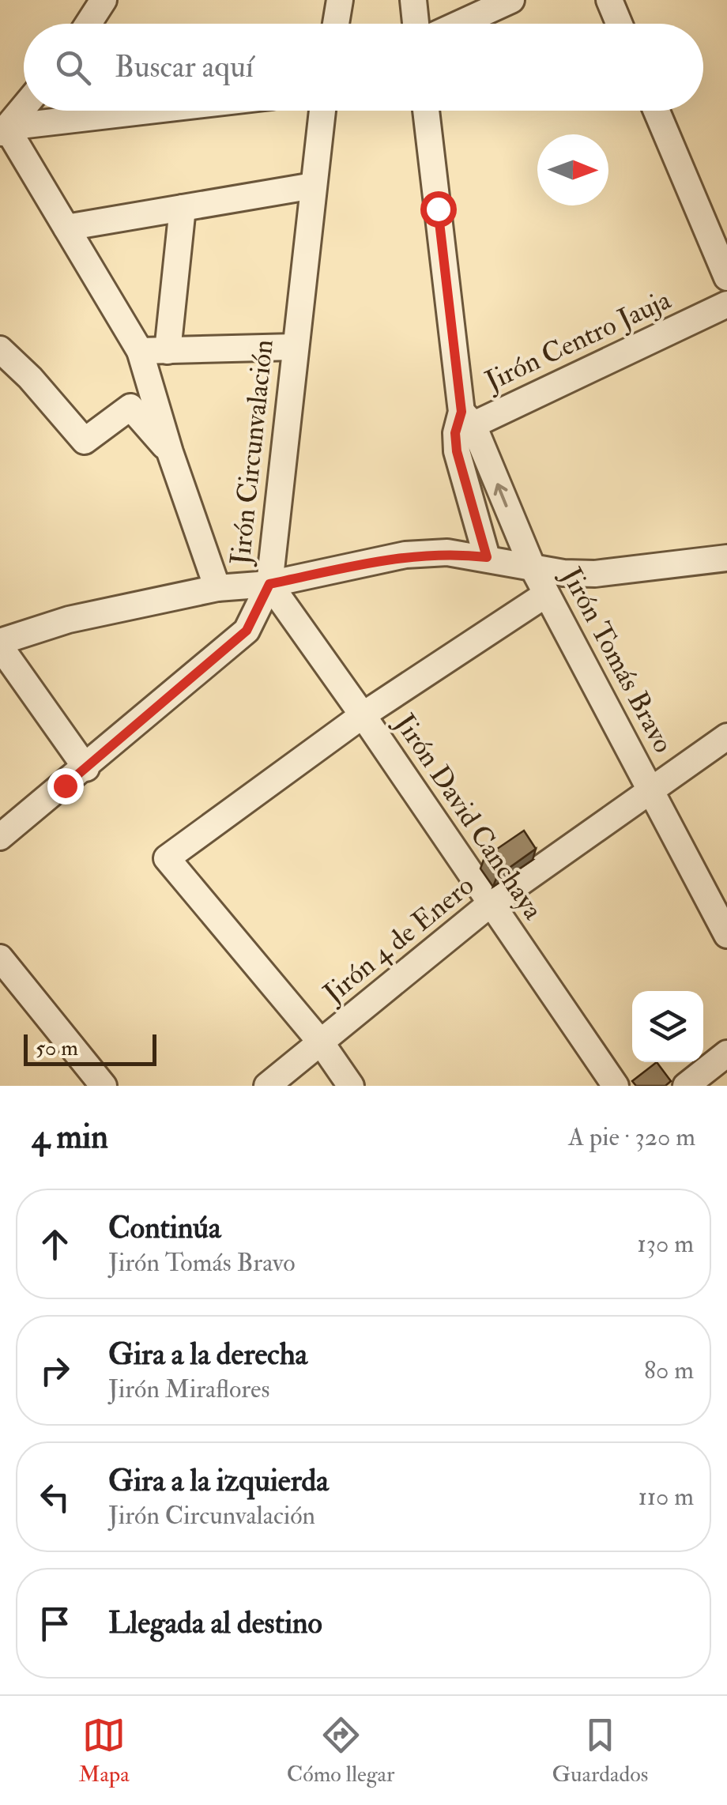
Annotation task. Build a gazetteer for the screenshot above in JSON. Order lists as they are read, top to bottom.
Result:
{
  "streets": {
    "street": [
      "Jirón Centro Jauja",
      "Jirón Circunvalación",
      "Jirón Tomás Bravo",
      "Jirón David Canchaya",
      "Jirón 4 de Enero"
    ]
  },
  "crossings": [
    ["Jirón Centro Jauja", "Jirón Tomás Bravo"],
    ["Jirón Circunvalación", "Jirón David Canchaya"],
    ["Jirón Tomás Bravo", "Jirón 4 de Enero"],
    ["Jirón David Canchaya", "Jirón 4 de Enero"]
  ],
  "scale_bar": "50 m",
  "north": "right",
  "page": {
    "search": "Buscar aquí",
    "scale": "50 m",
    "heading": ["4 min", "A pie · 320 m"],
    "list": [
      ["Continúa", "Jirón Tomás Bravo", "130 m"],
      ["Gira a la derecha", "Jirón Miraflores", "80 m"],
      ["Gira a la izquierda", "Jirón Circunvalación", "110 m"],
      "Llegada al destino"
    ],
    "nav": ["Mapa", "Cómo llegar", "Guardados"]
  }
}
